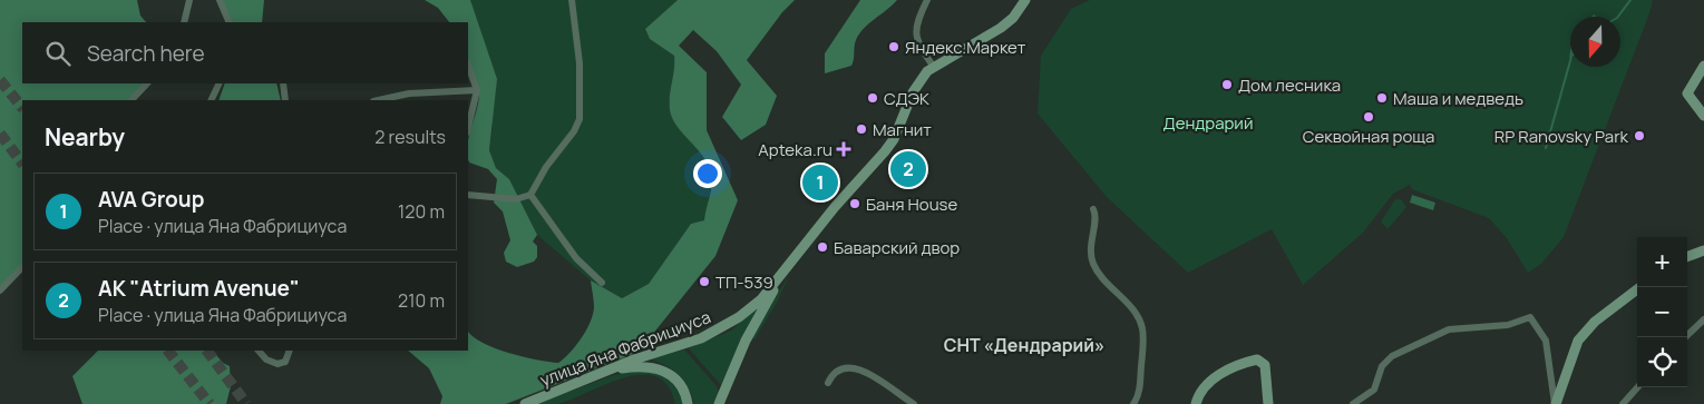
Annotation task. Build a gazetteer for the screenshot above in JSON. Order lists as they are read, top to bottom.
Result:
{
  "streets": {
    "main road": ["улица Яна Фабрициуса"]
  },
  "districts": ["СНТ «Дендрарий»"],
  "parks": ["Дендрарий"],
  "places": {
    "other": [
      "Яндекс.Маркет",
      "Дом лесника",
      "СДЭК",
      "Маша и медведь",
      "Секвойная роща",
      "Магнит",
      "RP Ranovsky Park",
      "Баня House",
      "Баварский двор",
      "ТП-539"
    ],
    "health": ["Apteka.ru"]
  },
  "north": "bottom",
  "page": {
    "search": "Search here",
    "heading": ["Nearby", "2 results"],
    "pins": ["2", "1"],
    "list": [
      {
        "mark": "1",
        "name": "AVA Group",
        "note": "Place · улица Яна Фабрициуса",
        "value": "120 m"
      },
      {
        "mark": "2",
        "name": "АК \"Atrium Avenue\"",
        "note": "Place · улица Яна Фабрициуса",
        "value": "210 m"
      }
    ],
    "map_buttons": ["+", "−"]
  }
}
